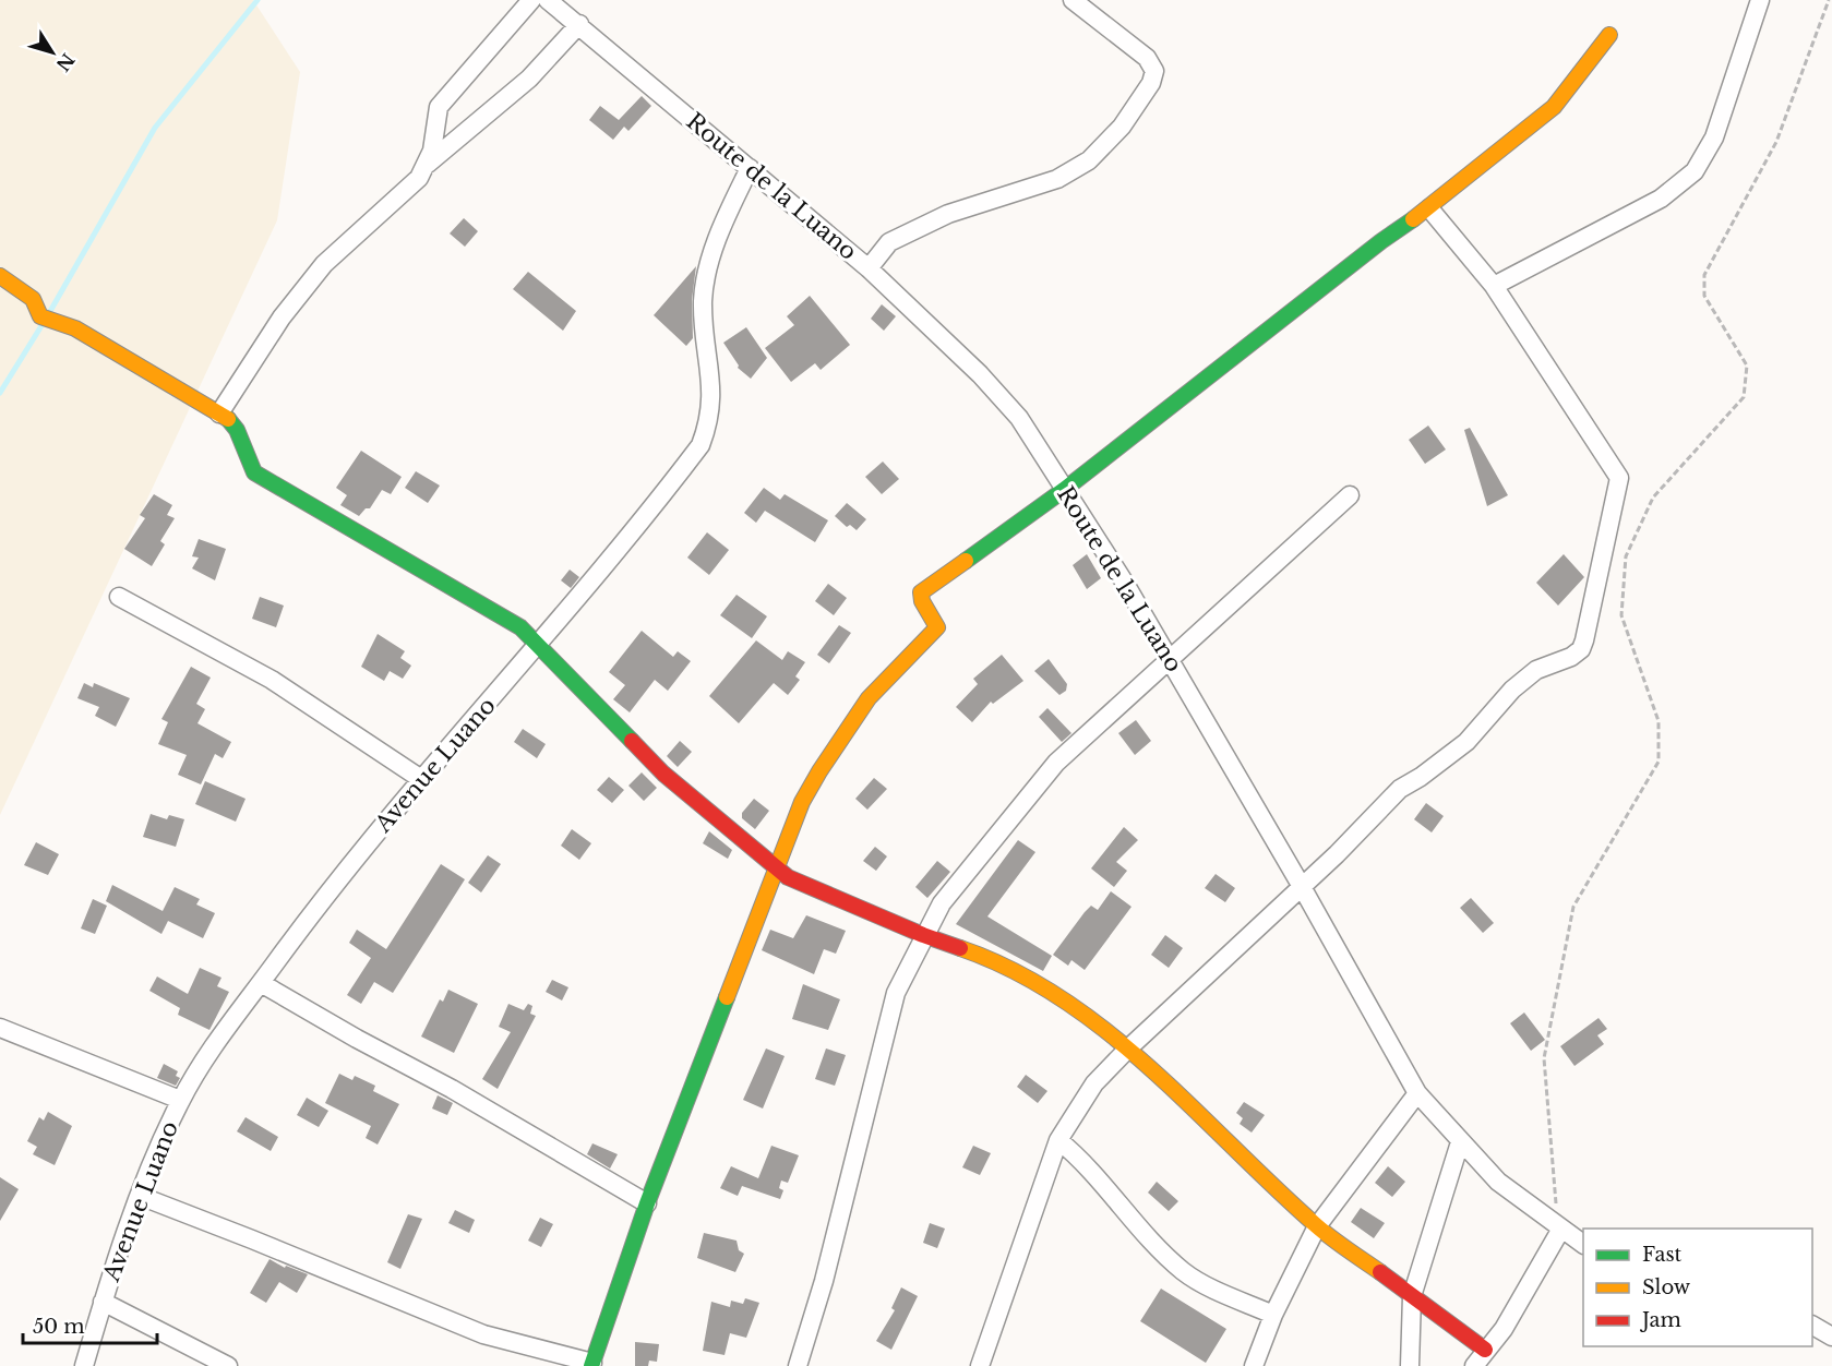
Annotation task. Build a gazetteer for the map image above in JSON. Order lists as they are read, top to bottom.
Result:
{
  "streets": {
    "street": ["Route de la Luano", "Avenue Luano"]
  },
  "crossings": [
    ["Route de la Luano", "Avenue Luano"]
  ],
  "legend": ["Fast", "Slow", "Jam"],
  "scale_bar": "50 m",
  "north": "bottom right"
}
